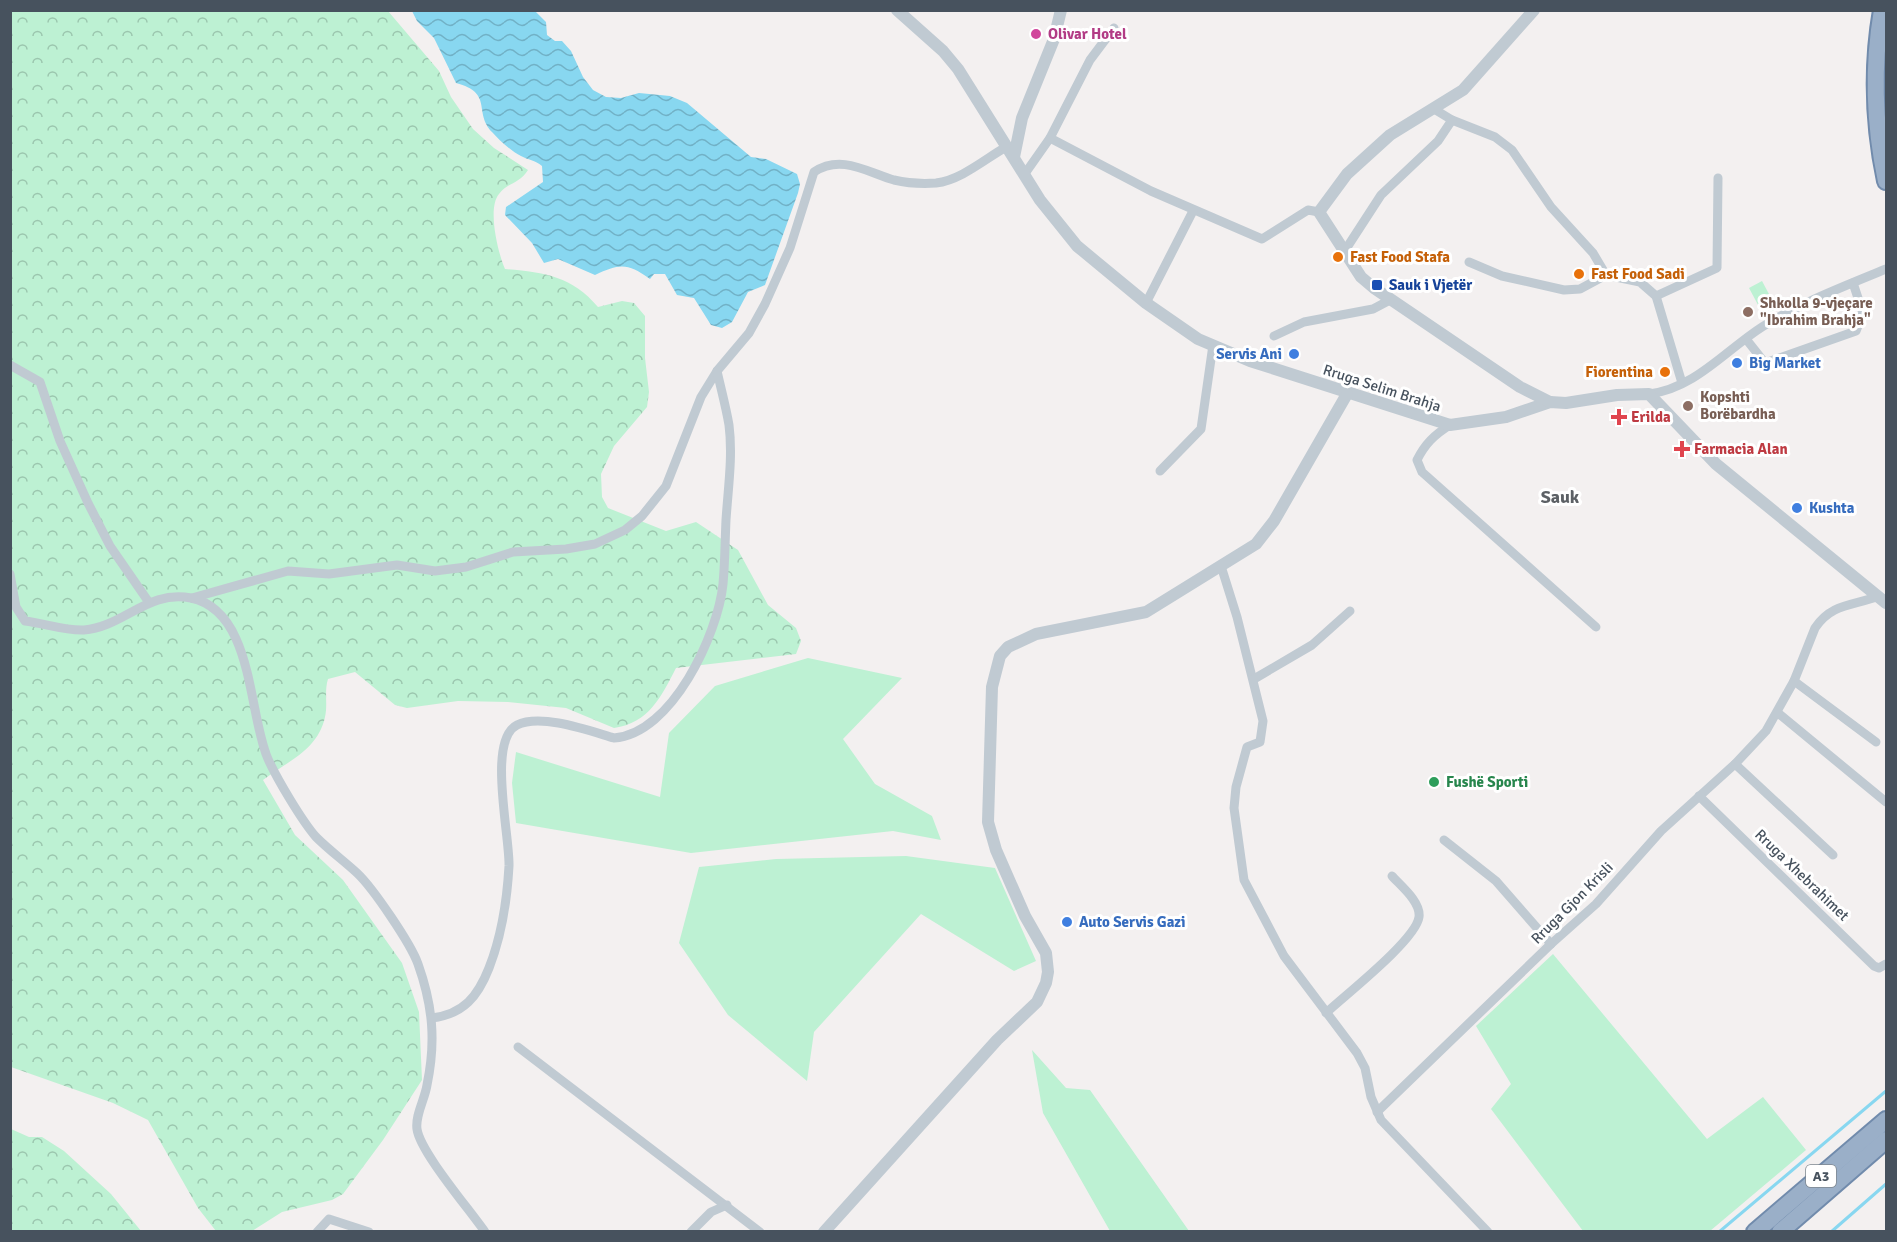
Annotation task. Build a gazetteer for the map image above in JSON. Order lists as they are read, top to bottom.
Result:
{
  "streets": {
    "highway": ["A3"],
    "street": ["Rruga Selim Brahja", "Rruga Xhebrahimet", "Rruga Gjon Krisli"]
  },
  "crossings": [
    ["Rruga Xhebrahimet", "Rruga Gjon Krisli"]
  ],
  "districts": ["Sauk"],
  "places": {
    "other": [
      "Olivar Hotel",
      "Fast Food Stafa",
      "Fast Food Sadi",
      "Shkolla 9-vjeçare \"Ibrahim Brahja\"",
      "Servis Ani",
      "Big Market",
      "Fiorentina",
      "Kopshti Borëbardha",
      "Kushta",
      "Fushë Sporti",
      "Auto Servis Gazi"
    ],
    "transit": ["Sauk i Vjetër"],
    "health": ["Erilda", "Farmacia Alan"]
  }
}
